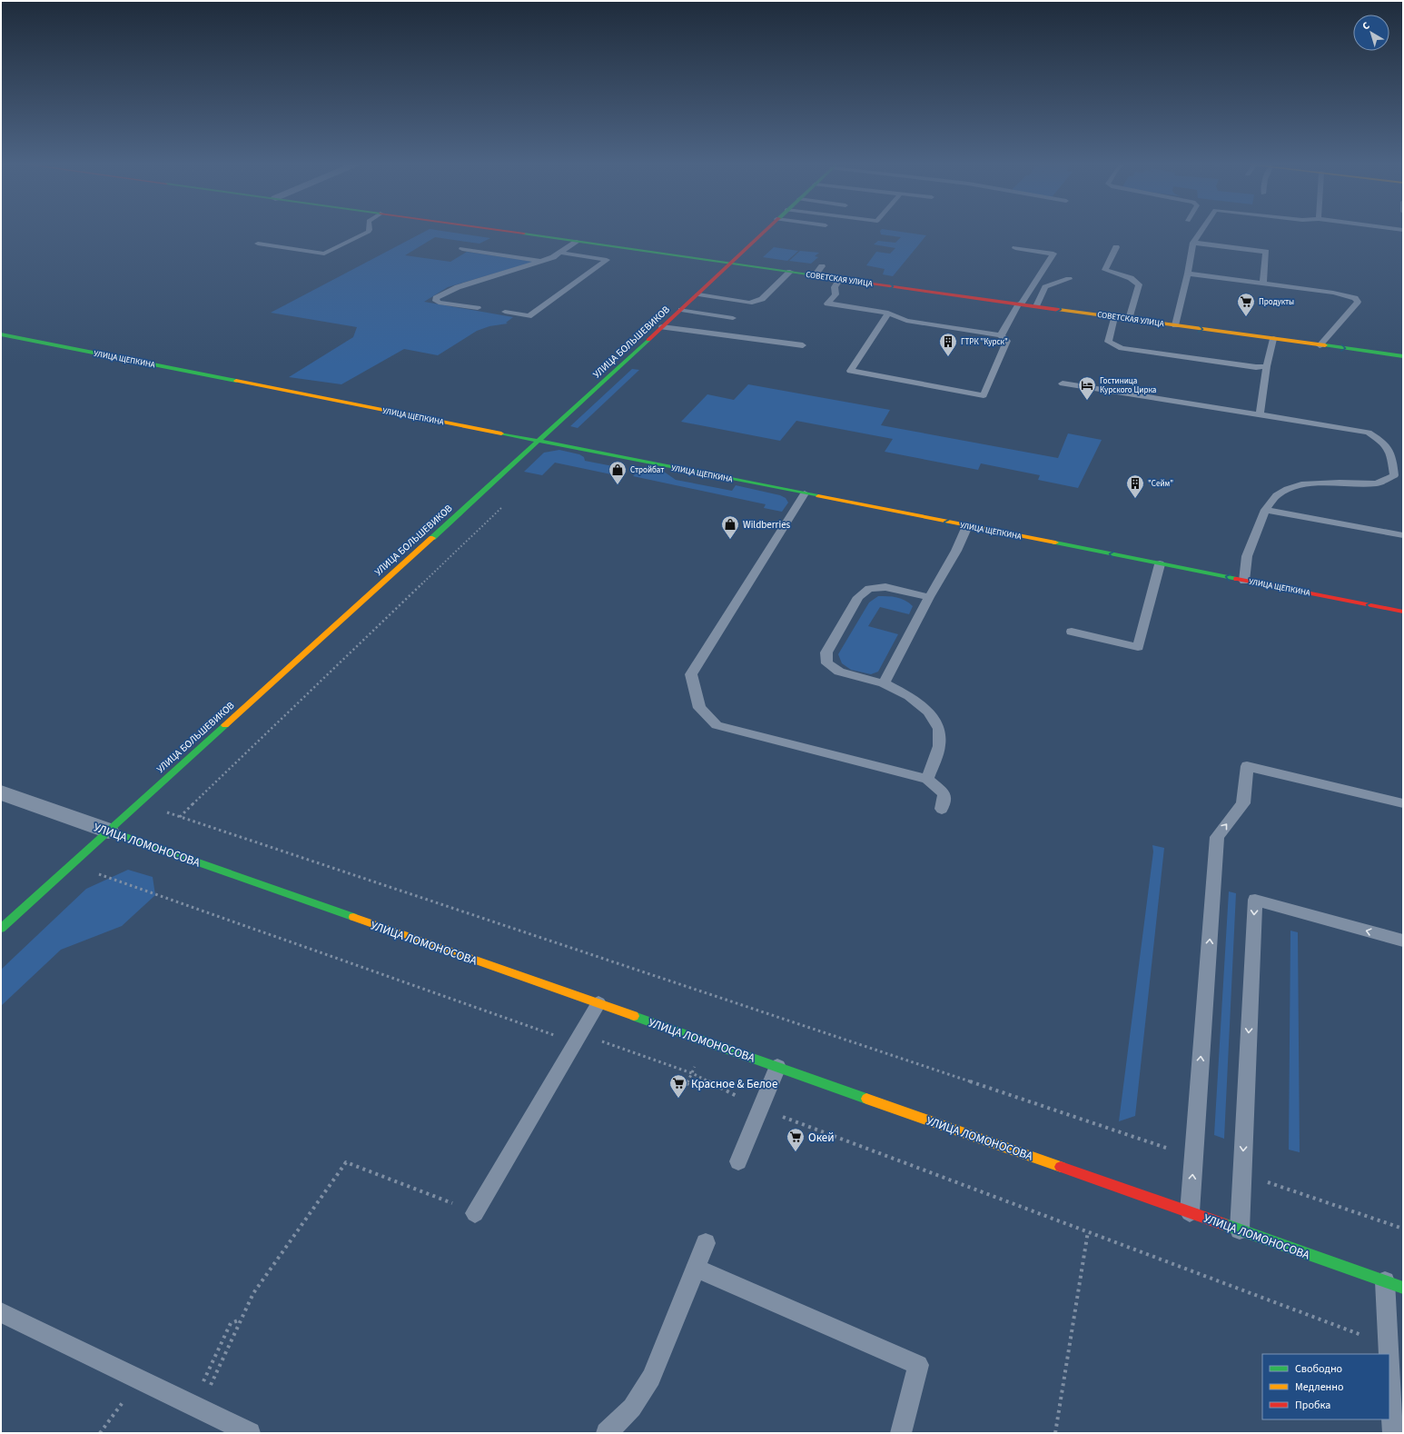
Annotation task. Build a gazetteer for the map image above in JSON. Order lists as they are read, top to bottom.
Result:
{
  "streets": {
    "street": [
      "СОВЕТСКАЯ УЛИЦА",
      "УЛИЦА БОЛЬШЕВИКОВ",
      "УЛИЦА ЩЕПКИНА",
      "УЛИЦА ЛОМОНОСОВА"
    ]
  },
  "crossings": [
    ["СОВЕТСКАЯ УЛИЦА", "УЛИЦА БОЛЬШЕВИКОВ"],
    ["УЛИЦА БОЛЬШЕВИКОВ", "УЛИЦА ЩЕПКИНА"],
    ["УЛИЦА БОЛЬШЕВИКОВ", "УЛИЦА ЛОМОНОСОВА"]
  ],
  "one_way": ["СОВЕТСКАЯ УЛИЦА", "УЛИЦА ЩЕПКИНА"],
  "places": {
    "supermarket": ["Продукты", "Красное & Белое", "Окей"],
    "building": ["ГТРК \"Курск\"", "\"Сейм\""],
    "hotel": ["Гостиница Курского Цирка"],
    "shop": ["Стройбат", "Wildberries"]
  },
  "legend": ["Свободно", "Медленно", "Пробка"],
  "north": "top left"
}
